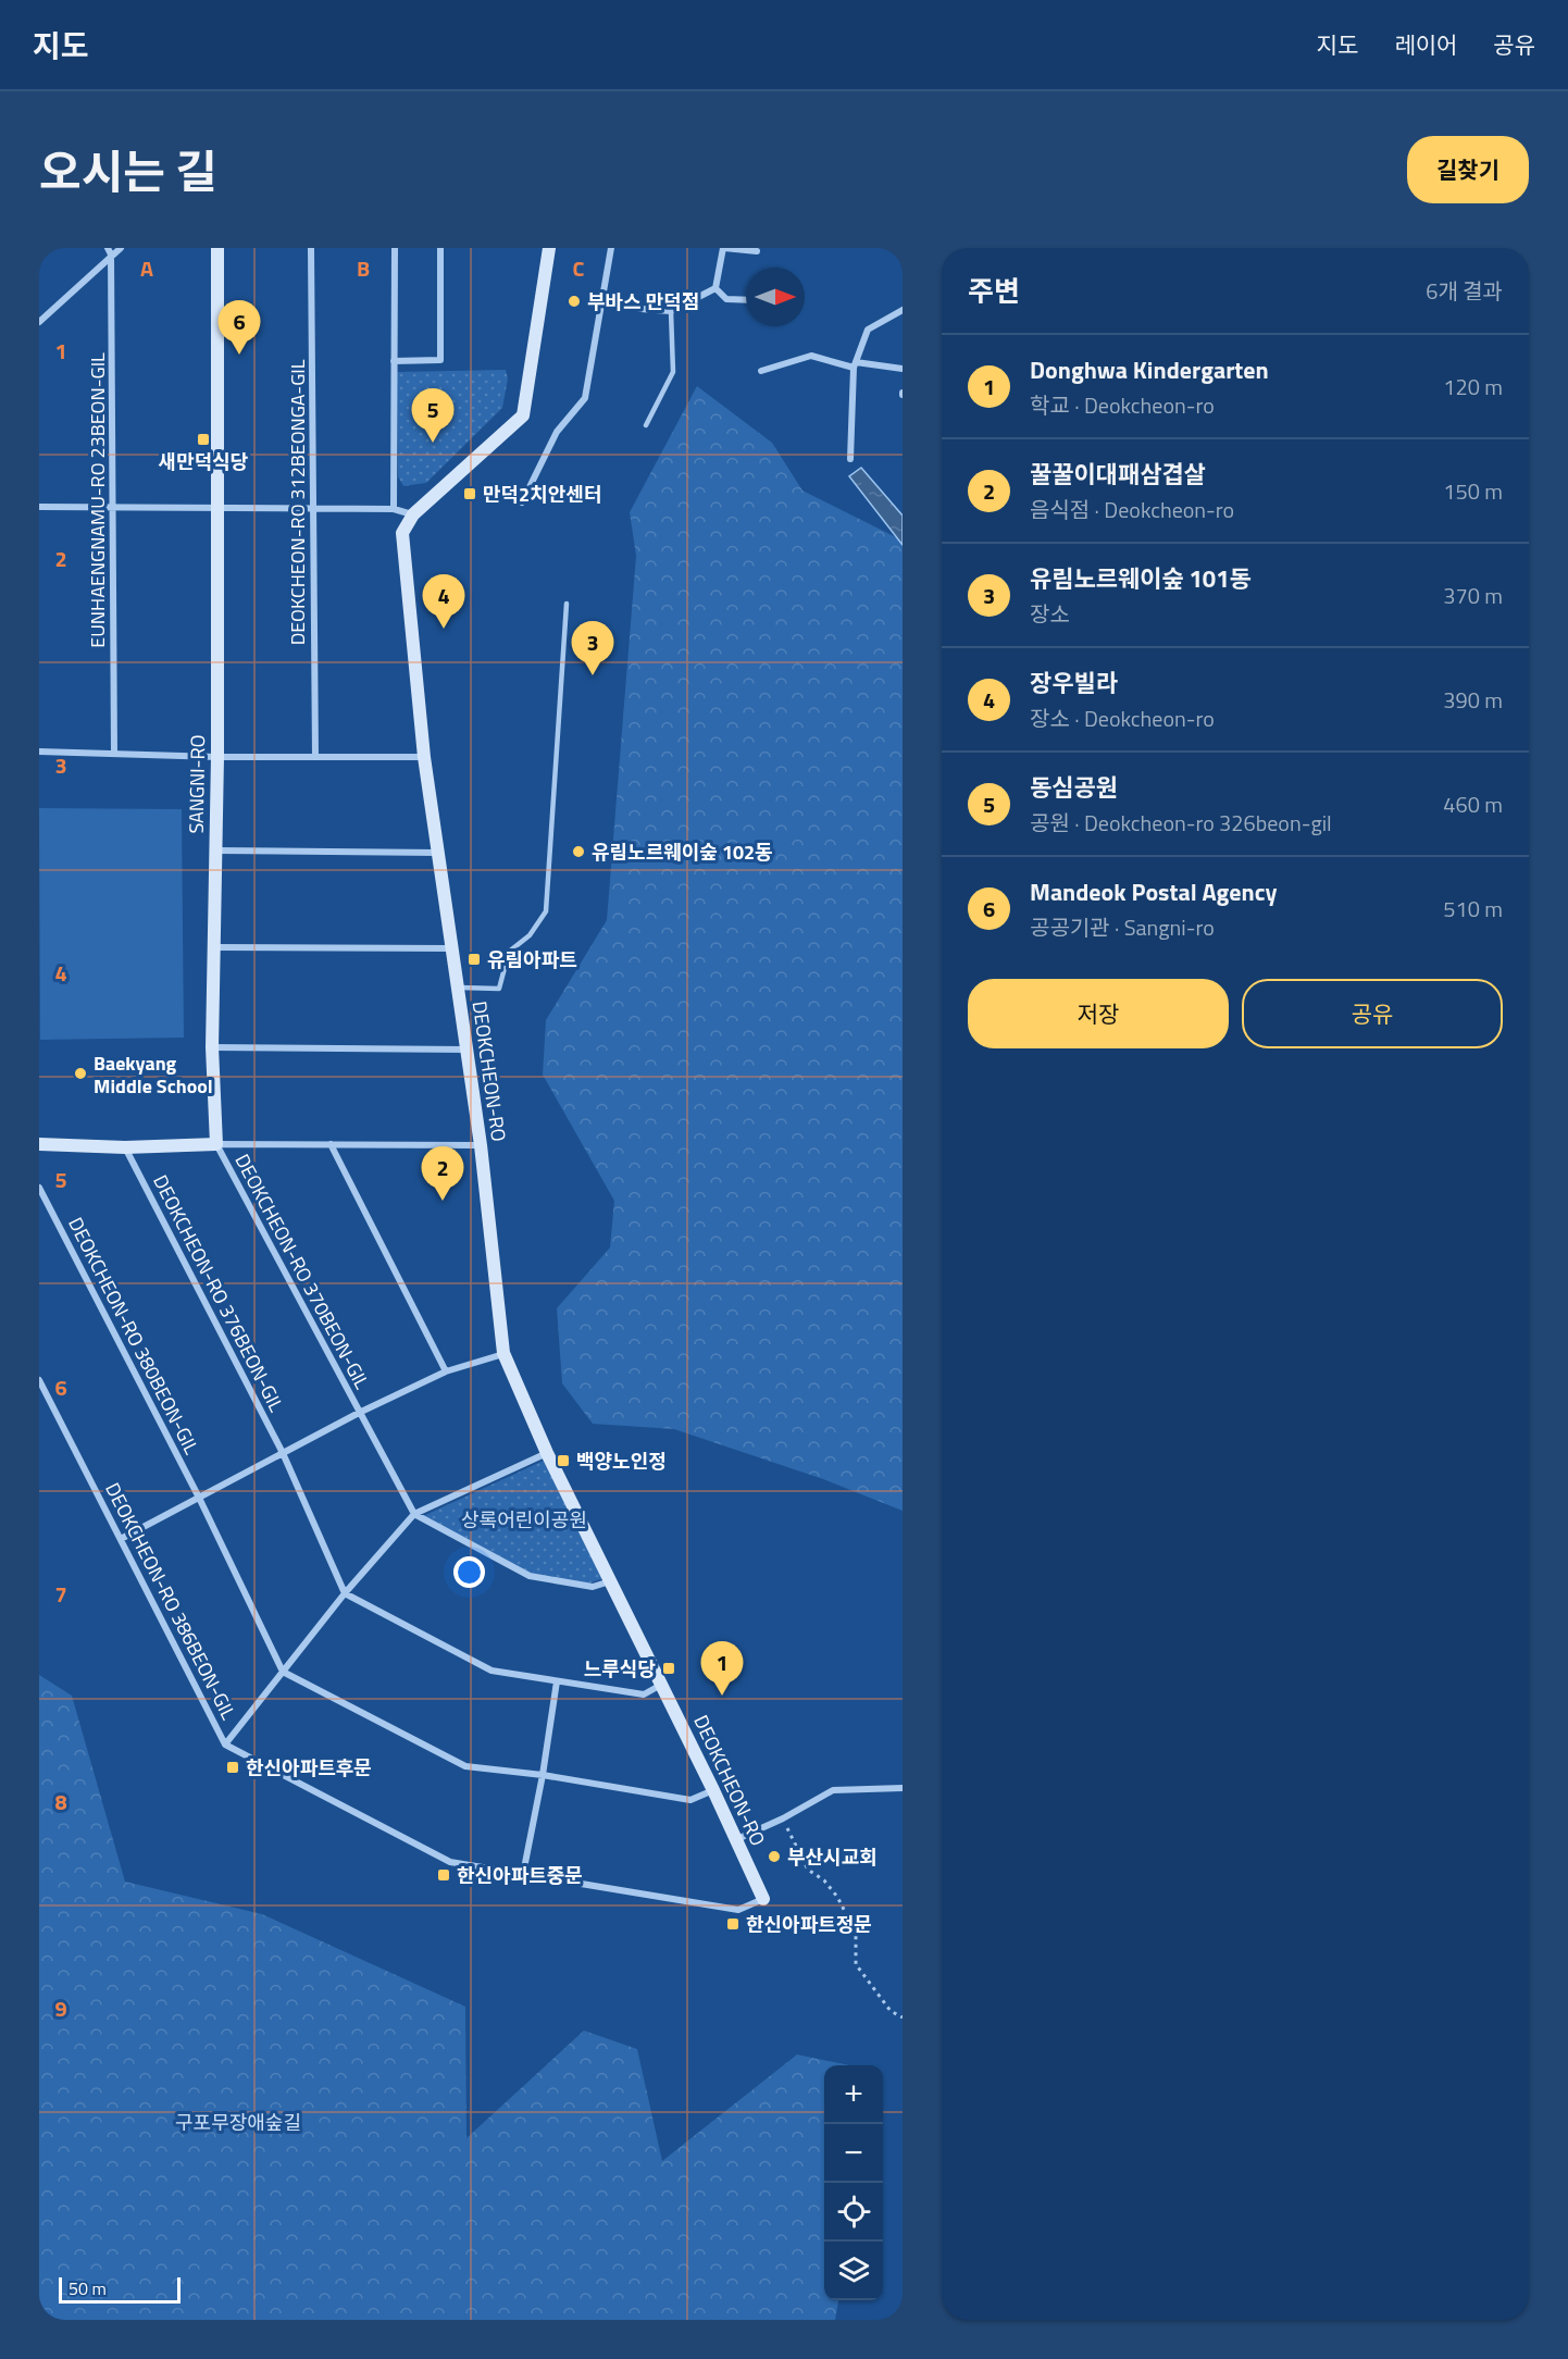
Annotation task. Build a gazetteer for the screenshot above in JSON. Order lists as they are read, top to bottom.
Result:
{
  "streets": {
    "main road": ["SANGNI-RO", "DEOKCHEON-RO"],
    "street": [
      "EUNHAENGNAMU-RO 23BEON-GIL",
      "DEOKCHEON-RO 312BEONGA-GIL",
      "DEOKCHEON-RO 370BEON-GIL",
      "DEOKCHEON-RO 376BEON-GIL",
      "DEOKCHEON-RO 380BEON-GIL",
      "DEOKCHEON-RO 386BEON-GIL"
    ]
  },
  "crossings": [
    ["SANGNI-RO", "DEOKCHEON-RO 370BEON-GIL"],
    ["DEOKCHEON-RO", "DEOKCHEON-RO 386BEON-GIL"],
    ["DEOKCHEON-RO 370BEON-GIL", "DEOKCHEON-RO 376BEON-GIL"]
  ],
  "parks": ["상록어린이공원", "구포무장애숲길"],
  "places": {
    "other": [
      "부바스 만덕점",
      "유림노르웨이숲 102동",
      "Baekyang Middle School",
      "부산시교회"
    ],
    "transit": [
      "새만덕식당",
      "만덕2치안센터",
      "유림아파트",
      "백양노인정",
      "느루식당",
      "한신아파트후문",
      "한신아파트중문",
      "한신아파트정문"
    ]
  },
  "scale_bar": "50 m",
  "north": "right",
  "page": {
    "header": "지도",
    "nav": ["지도", "레이어", "공유"],
    "title": "오시는 길",
    "buttons": [
      "길찾기",
      ["저장", "공유"]
    ],
    "heading": ["주변", "6개 결과"],
    "pins": [
      "6",
      "5",
      "4",
      "3",
      "2",
      "1"
    ],
    "list": [
      {
        "mark": "1",
        "name": "Donghwa Kindergarten",
        "note": "학교 · Deokcheon-ro",
        "value": "120 m"
      },
      {
        "mark": "2",
        "name": "꿀꿀이대패삼겹살",
        "note": "음식점 · Deokcheon-ro",
        "value": "150 m"
      },
      {
        "mark": "3",
        "name": "유림노르웨이숲 101동",
        "note": "장소",
        "value": "370 m"
      },
      {
        "mark": "4",
        "name": "장우빌라",
        "note": "장소 · Deokcheon-ro",
        "value": "390 m"
      },
      {
        "mark": "5",
        "name": "동심공원",
        "note": "공원 · Deokcheon-ro 326beon-gil",
        "value": "460 m"
      },
      {
        "mark": "6",
        "name": "Mandeok Postal Agency",
        "note": "공공기관 · Sangni-ro",
        "value": "510 m"
      }
    ],
    "map_buttons": ["+", "−"],
    "scale": "50 m"
  },
  "grid": {
    "columns": ["A", "B", "C"],
    "rows": [
      "1",
      "2",
      "3",
      "4",
      "5",
      "6",
      "7",
      "8",
      "9"
    ]
  }
}
